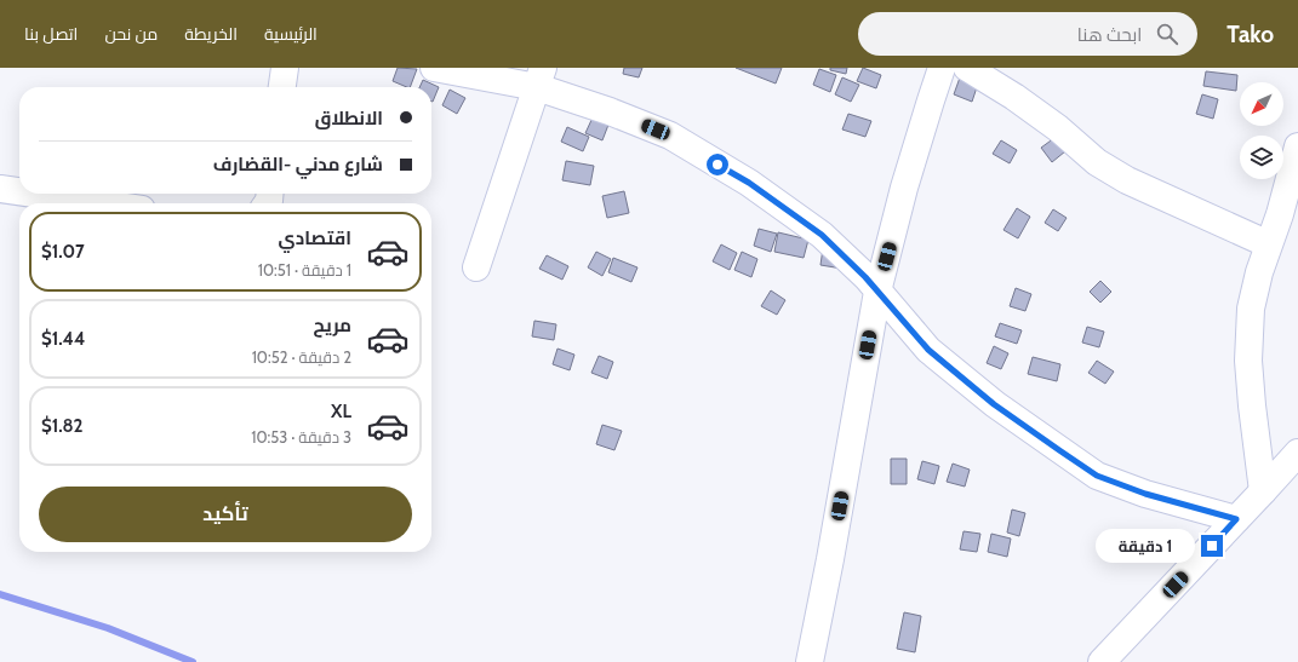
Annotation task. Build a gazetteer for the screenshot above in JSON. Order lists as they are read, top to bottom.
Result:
{
  "north": "bottom left",
  "page": {
    "header": "Tako",
    "search": "ابحث هنا",
    "nav": [
      "الرئيسية",
      "الخريطة",
      "من نحن",
      "اتصل بنا"
    ],
    "banner": ["الانطلاق", "شارع مدني -القضارف"],
    "list": [
      {
        "name": "اقتصادي",
        "note": "1 دقيقة · 10:51",
        "value": "$1.07"
      },
      {
        "name": "مريح",
        "note": "2 دقيقة · 10:52",
        "value": "$1.44"
      },
      {
        "name": "XL",
        "note": "3 دقيقة · 10:53",
        "value": "$1.82"
      }
    ],
    "buttons": "تأكيد",
    "bubble": "1 دقيقة"
  }
}
